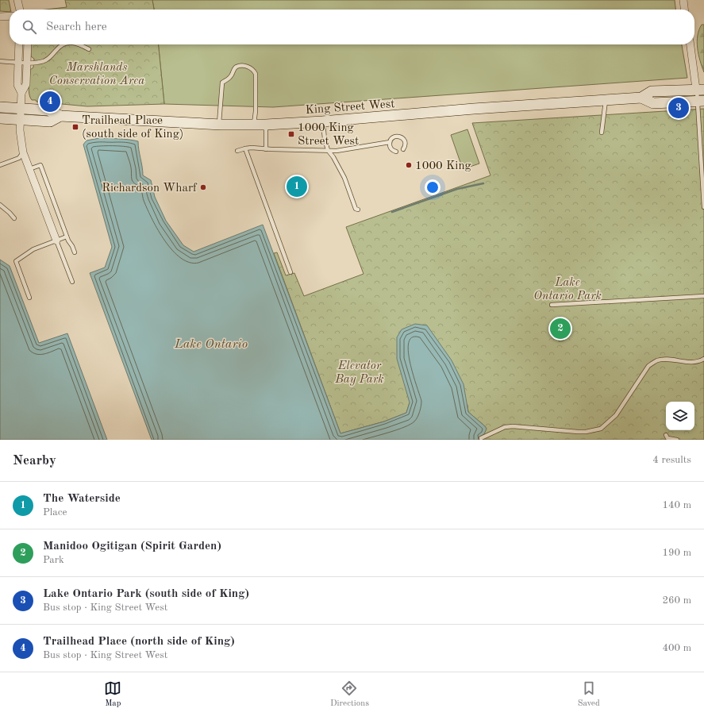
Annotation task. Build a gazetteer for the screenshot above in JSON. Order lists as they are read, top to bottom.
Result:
{
  "streets": {
    "main road": ["King Street West"]
  },
  "water": ["Lake Ontario"],
  "parks": ["Marshlands Conservation Area", "Lake Ontario Park", "Elevator Bay Park"],
  "places": {
    "transit": ["Trailhead Place (south side of King)", "1000 King Street West"],
    "other": ["1000 King", "Richardson Wharf"]
  },
  "page": {
    "search": "Search here",
    "pins": [
      "4",
      "3",
      "1",
      "2"
    ],
    "heading": ["Nearby", "4 results"],
    "list": [
      {
        "mark": "1",
        "name": "The Waterside",
        "note": "Place",
        "value": "140 m"
      },
      {
        "mark": "2",
        "name": "Manidoo Ogitigan (Spirit Garden)",
        "note": "Park",
        "value": "190 m"
      },
      {
        "mark": "3",
        "name": "Lake Ontario Park (south side of King)",
        "note": "Bus stop · King Street West",
        "value": "260 m"
      },
      {
        "mark": "4",
        "name": "Trailhead Place (north side of King)",
        "note": "Bus stop · King Street West",
        "value": "400 m"
      }
    ],
    "nav": ["Map", "Directions", "Saved"]
  }
}
